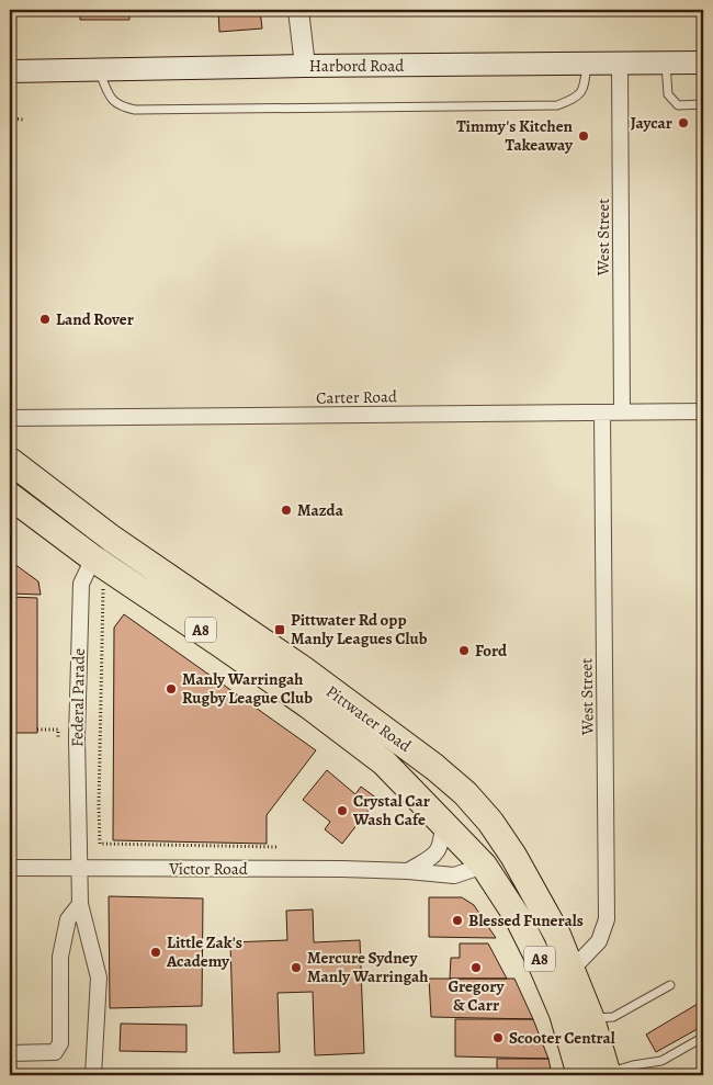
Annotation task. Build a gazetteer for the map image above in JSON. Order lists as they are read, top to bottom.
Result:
{
  "streets": {
    "highway": ["A8", "Federal Parade", "Pittwater Road"],
    "main road": ["Harbord Road"],
    "street": ["West Street", "Carter Road", "Victor Road"]
  },
  "crossings": [
    ["Harbord Road", "West Street"],
    ["West Street", "Carter Road"],
    ["West Street", "Pittwater Road"],
    ["Federal Parade", "Pittwater Road"],
    ["Federal Parade", "Victor Road"],
    ["Pittwater Road", "Victor Road"]
  ],
  "places": {
    "other": [
      "Jaycar",
      "Timmy's Kitchen Takeaway",
      "Land Rover",
      "Mazda",
      "Ford",
      "Manly Warringah Rugby League Club",
      "Crystal Car Wash Cafe",
      "Blessed Funerals",
      "Little Zak's Academy",
      "Mercure Sydney Manly Warringah",
      "Gregory & Carr",
      "Scooter Central"
    ],
    "transit": ["Pittwater Rd opp Manly Leagues Club"]
  }
}
